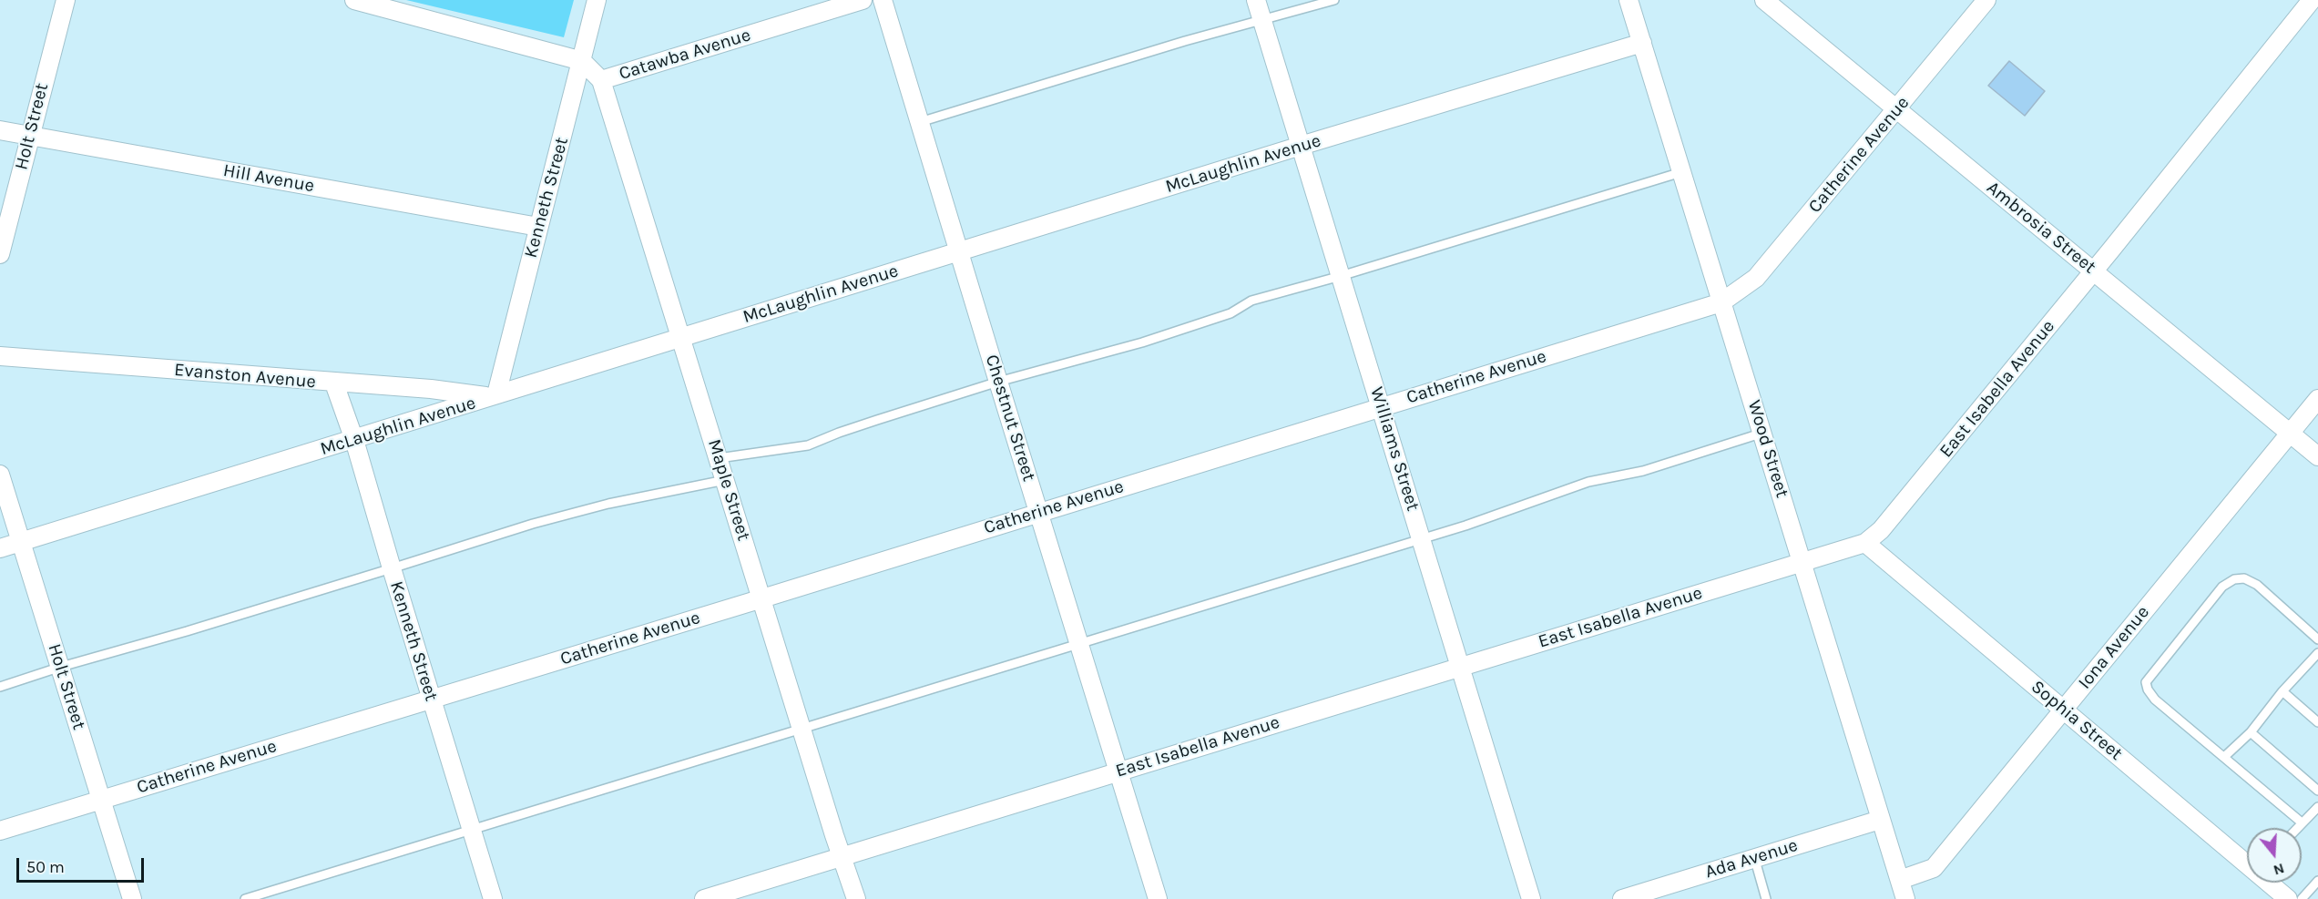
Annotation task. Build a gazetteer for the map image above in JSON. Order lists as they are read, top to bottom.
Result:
{
  "streets": {
    "street": [
      "Catawba Avenue",
      "Holt Street",
      "Catherine Avenue",
      "McLaughlin Avenue",
      "Hill Avenue",
      "Kenneth Street",
      "Ambrosia Street",
      "Evanston Avenue",
      "East Isabella Avenue",
      "Chestnut Street",
      "Williams Street",
      "Wood Street",
      "Maple Street",
      "Iona Avenue",
      "Sophia Street",
      "Ada Avenue"
    ]
  },
  "crossings": [
    ["Catawba Avenue", "Kenneth Street"],
    ["Catawba Avenue", "Maple Street"],
    ["Holt Street", "Catherine Avenue"],
    ["Holt Street", "McLaughlin Avenue"],
    ["Holt Street", "Hill Avenue"],
    ["Catherine Avenue", "Kenneth Street"],
    ["Catherine Avenue", "Ambrosia Street"],
    ["Catherine Avenue", "Chestnut Street"],
    ["Catherine Avenue", "Williams Street"],
    ["Catherine Avenue", "Wood Street"],
    ["Catherine Avenue", "Maple Street"],
    ["McLaughlin Avenue", "Kenneth Street"],
    ["McLaughlin Avenue", "Evanston Avenue"],
    ["McLaughlin Avenue", "Chestnut Street"],
    ["McLaughlin Avenue", "Williams Street"],
    ["McLaughlin Avenue", "Wood Street"],
    ["McLaughlin Avenue", "Maple Street"],
    ["Hill Avenue", "Kenneth Street"],
    ["Kenneth Street", "Evanston Avenue"],
    ["Ambrosia Street", "East Isabella Avenue"],
    ["Ambrosia Street", "Iona Avenue"],
    ["East Isabella Avenue", "Chestnut Street"],
    ["East Isabella Avenue", "Williams Street"],
    ["East Isabella Avenue", "Wood Street"],
    ["East Isabella Avenue", "Maple Street"],
    ["East Isabella Avenue", "Sophia Street"],
    ["Wood Street", "Iona Avenue"],
    ["Wood Street", "Ada Avenue"],
    ["Iona Avenue", "Sophia Street"]
  ],
  "scale_bar": "50 m",
  "north": "bottom"
}
